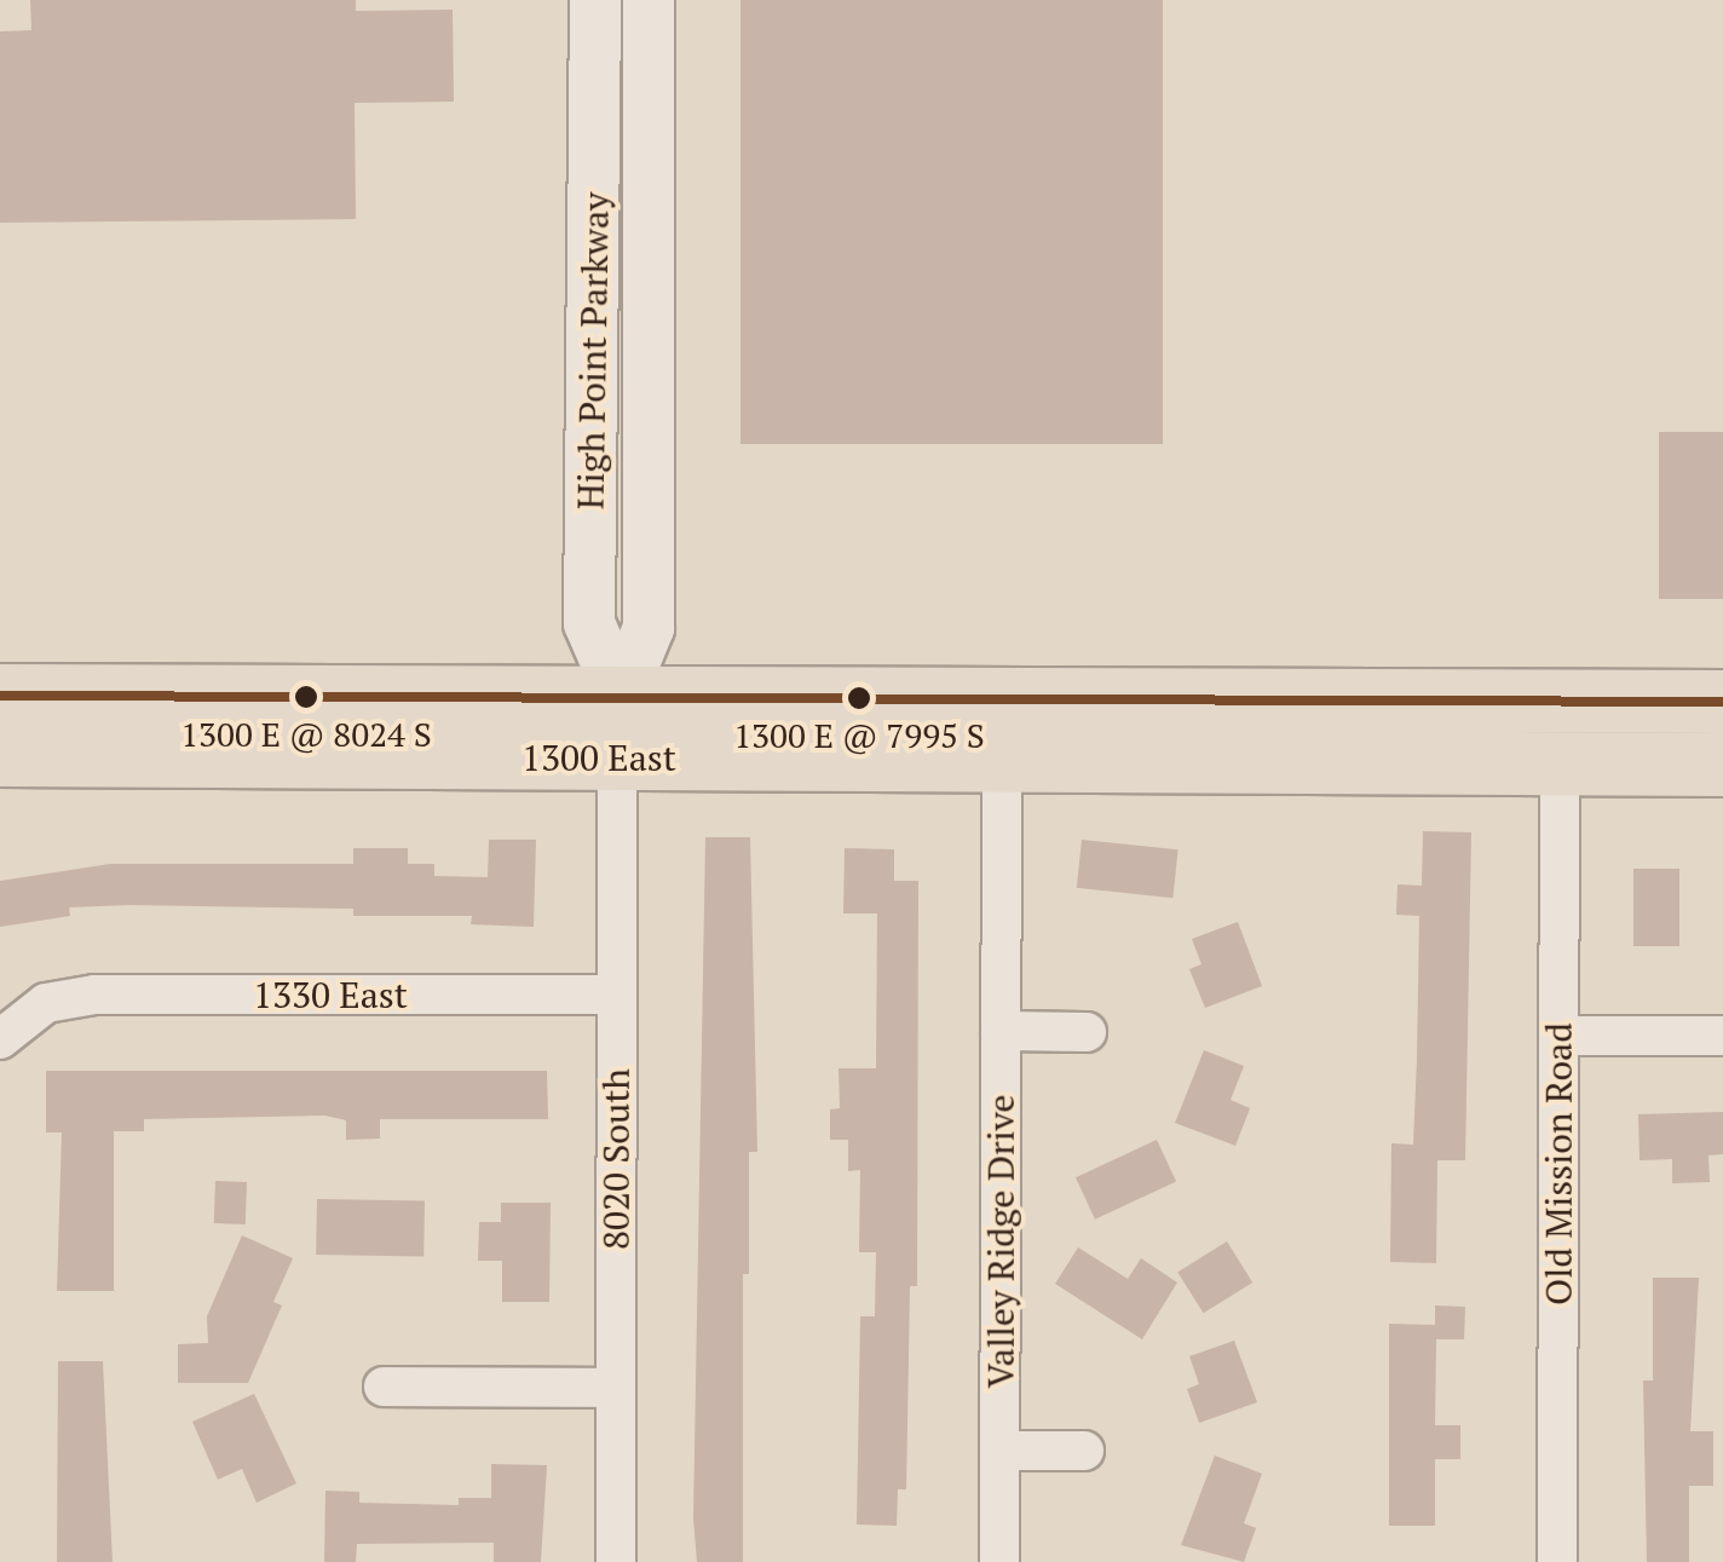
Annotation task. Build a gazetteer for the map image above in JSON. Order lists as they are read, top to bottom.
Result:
{
  "streets": {
    "main road": ["1300 East"],
    "street": [
      "High Point Parkway",
      "1330 East",
      "8020 South",
      "Old Mission Road",
      "Valley Ridge Drive"
    ]
  },
  "crossings": [
    ["High Point Parkway", "1300 East"],
    ["High Point Parkway", "8020 South"],
    ["1300 East", "8020 South"],
    ["1300 East", "Old Mission Road"],
    ["1300 East", "Valley Ridge Drive"],
    ["1330 East", "8020 South"]
  ],
  "places": ["1300 E @ 8024 S", "1300 E @ 7995 S"]
}
